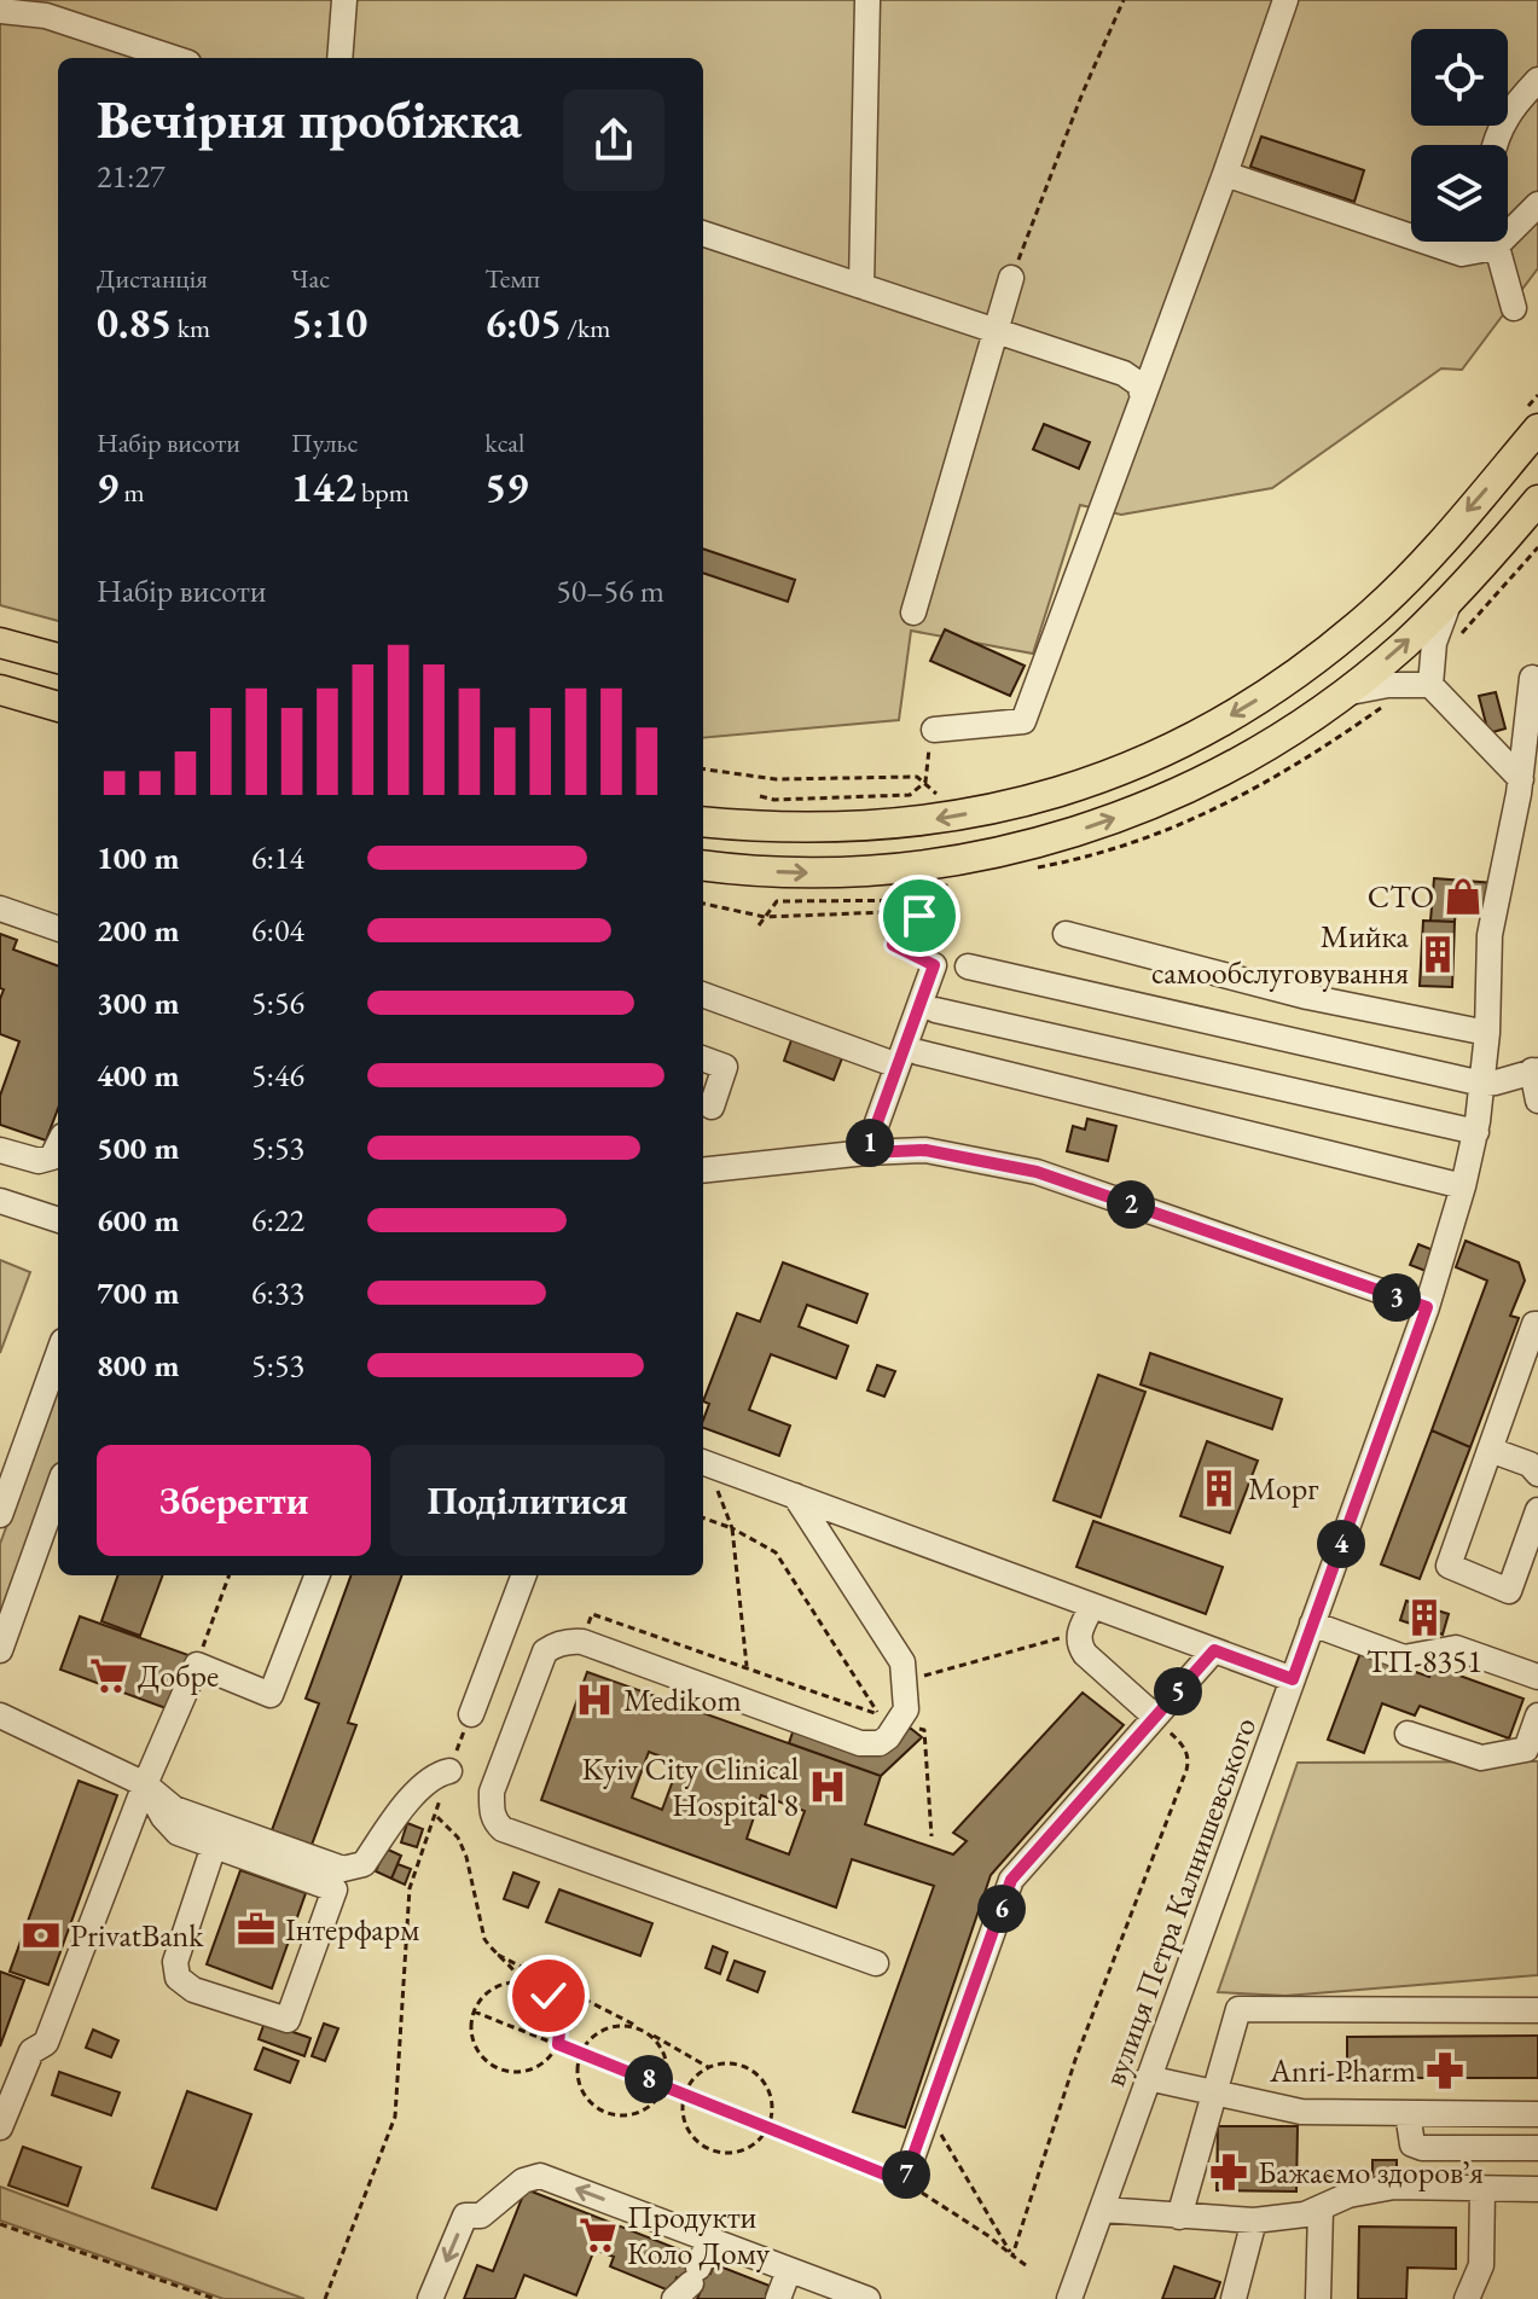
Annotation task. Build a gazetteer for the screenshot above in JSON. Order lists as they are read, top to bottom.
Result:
{
  "streets": {
    "street": ["вулиця Петра Калнишевського"]
  },
  "places": {
    "shop": ["СТО"],
    "building": ["Мийка самообслуговування", "Морг", "ТП-8351"],
    "supermarket": ["Добре", "Продукти Коло Дому"],
    "hospital": ["Medikom", "Kyiv City Clinical Hospital 8"],
    "office": ["Інтерфарм"],
    "bank": ["PrivatBank"],
    "pharmacy": ["Anri-Pharm", "Бажаємо здоровʼя"]
  },
  "page": {
    "heading": ["Вечірня пробіжка", "21:27"],
    "stats": [
      ["Дистанція", "0.85 km"],
      ["Час", "5:10"],
      ["Темп", "6:05 /km"],
      ["Набір висоти", "9 m"],
      ["Пульс", "142 bpm"],
      ["kcal", "59"]
    ],
    "chart": ["Набір висоти", "50–56 m"],
    "list": [
      {
        "name": "100 m",
        "note": "6:14"
      },
      {
        "name": "200 m",
        "note": "6:04"
      },
      {
        "name": "300 m",
        "note": "5:56"
      },
      {
        "name": "400 m",
        "note": "5:46"
      },
      {
        "name": "500 m",
        "note": "5:53"
      },
      {
        "name": "600 m",
        "note": "6:22"
      },
      {
        "name": "700 m",
        "note": "6:33"
      },
      {
        "name": "800 m",
        "note": "5:53"
      }
    ],
    "pins": [
      "1",
      "2",
      "3",
      "4",
      "5",
      "6",
      "8",
      "7"
    ],
    "buttons": ["Зберегти", "Поділитися"]
  }
}
